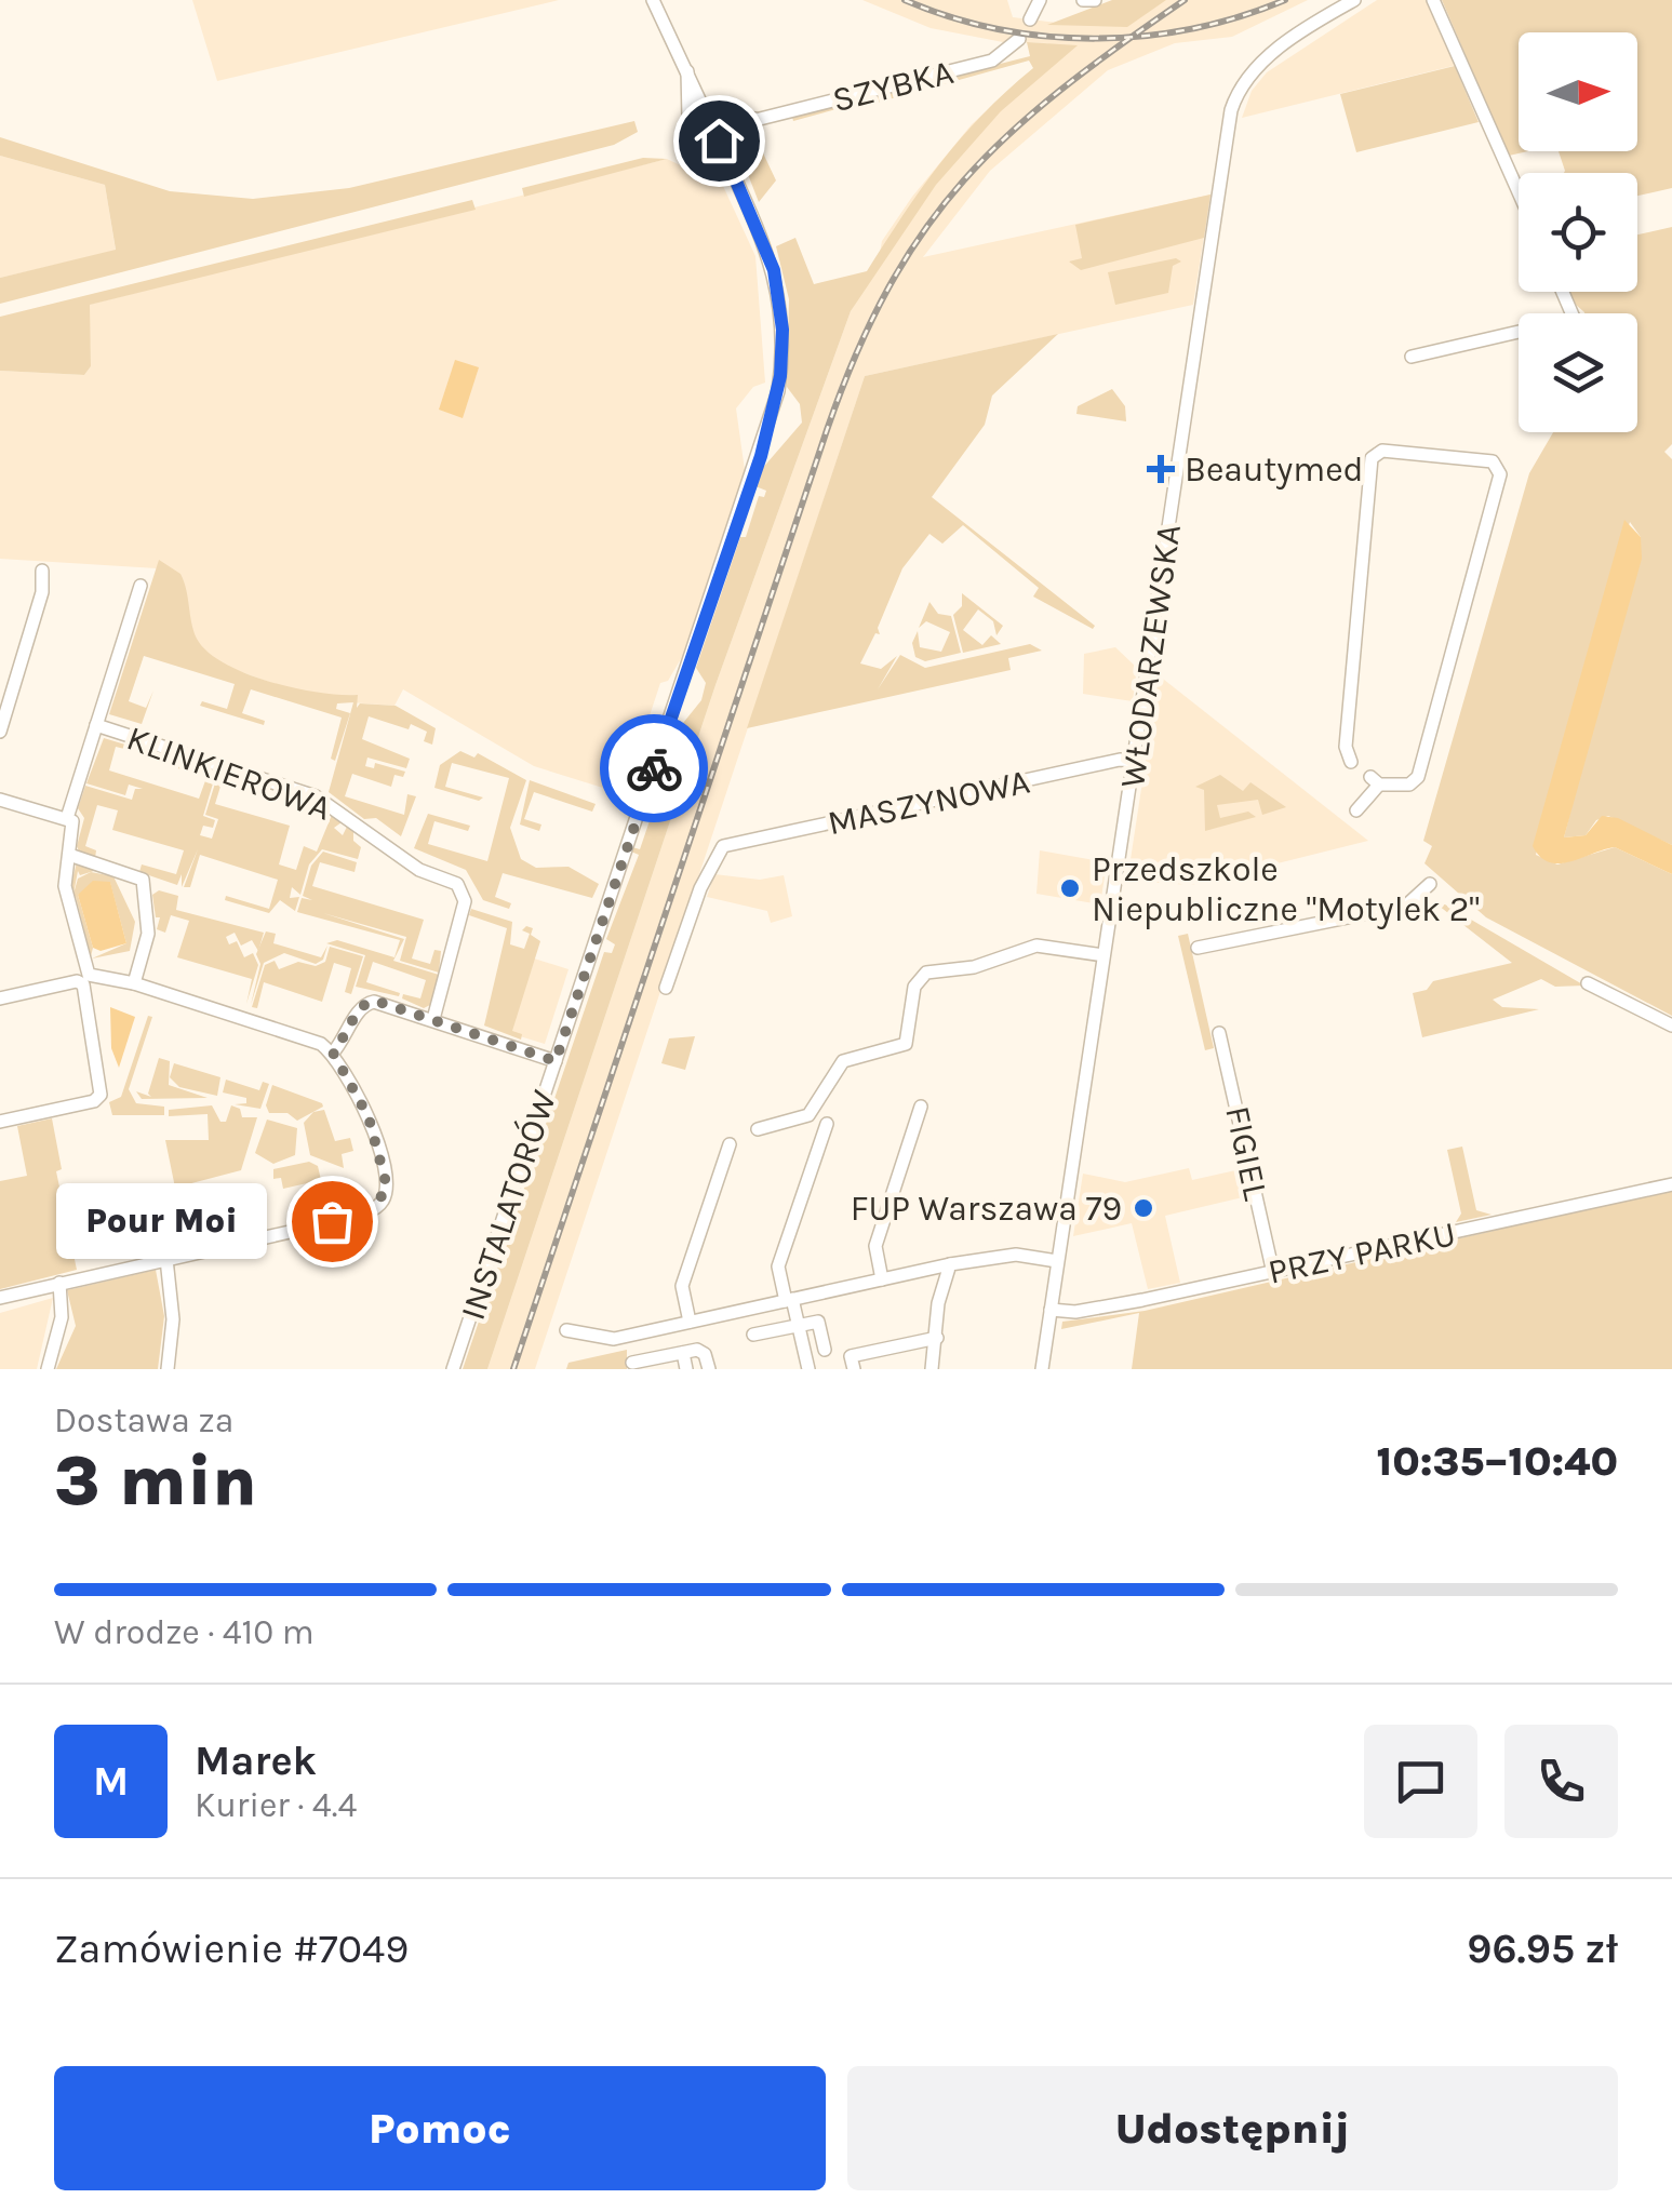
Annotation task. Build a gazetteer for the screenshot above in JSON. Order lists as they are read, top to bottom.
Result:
{
  "streets": {
    "street": [
      "SZYBKA",
      "WŁODARZEWSKA",
      "KLINKIEROWA",
      "MASZYNOWA",
      "FIGIEL",
      "INSTALATORÓW",
      "PRZY PARKU"
    ]
  },
  "crossings": [
    ["SZYBKA", "INSTALATORÓW"],
    ["WŁODARZEWSKA", "MASZYNOWA"],
    ["WŁODARZEWSKA", "PRZY PARKU"],
    ["FIGIEL", "PRZY PARKU"]
  ],
  "places": {
    "health": ["Beautymed"],
    "other": ["Przedszkole Niepubliczne \"Motylek 2\"", "FUP Warszawa 79", "Pour Moi"]
  },
  "north": "right",
  "page": {
    "bubble": "Pour Moi",
    "heading": ["3 min", "Dostawa za", "10:35–10:40"],
    "panel": [
      "Marek",
      "Kurier · 4.4",
      "Zamówienie #7049",
      "96.95 zł"
    ],
    "bar": "W drodze · 410 m",
    "round": "M",
    "buttons": ["Pomoc", "Udostępnij"]
  }
}
